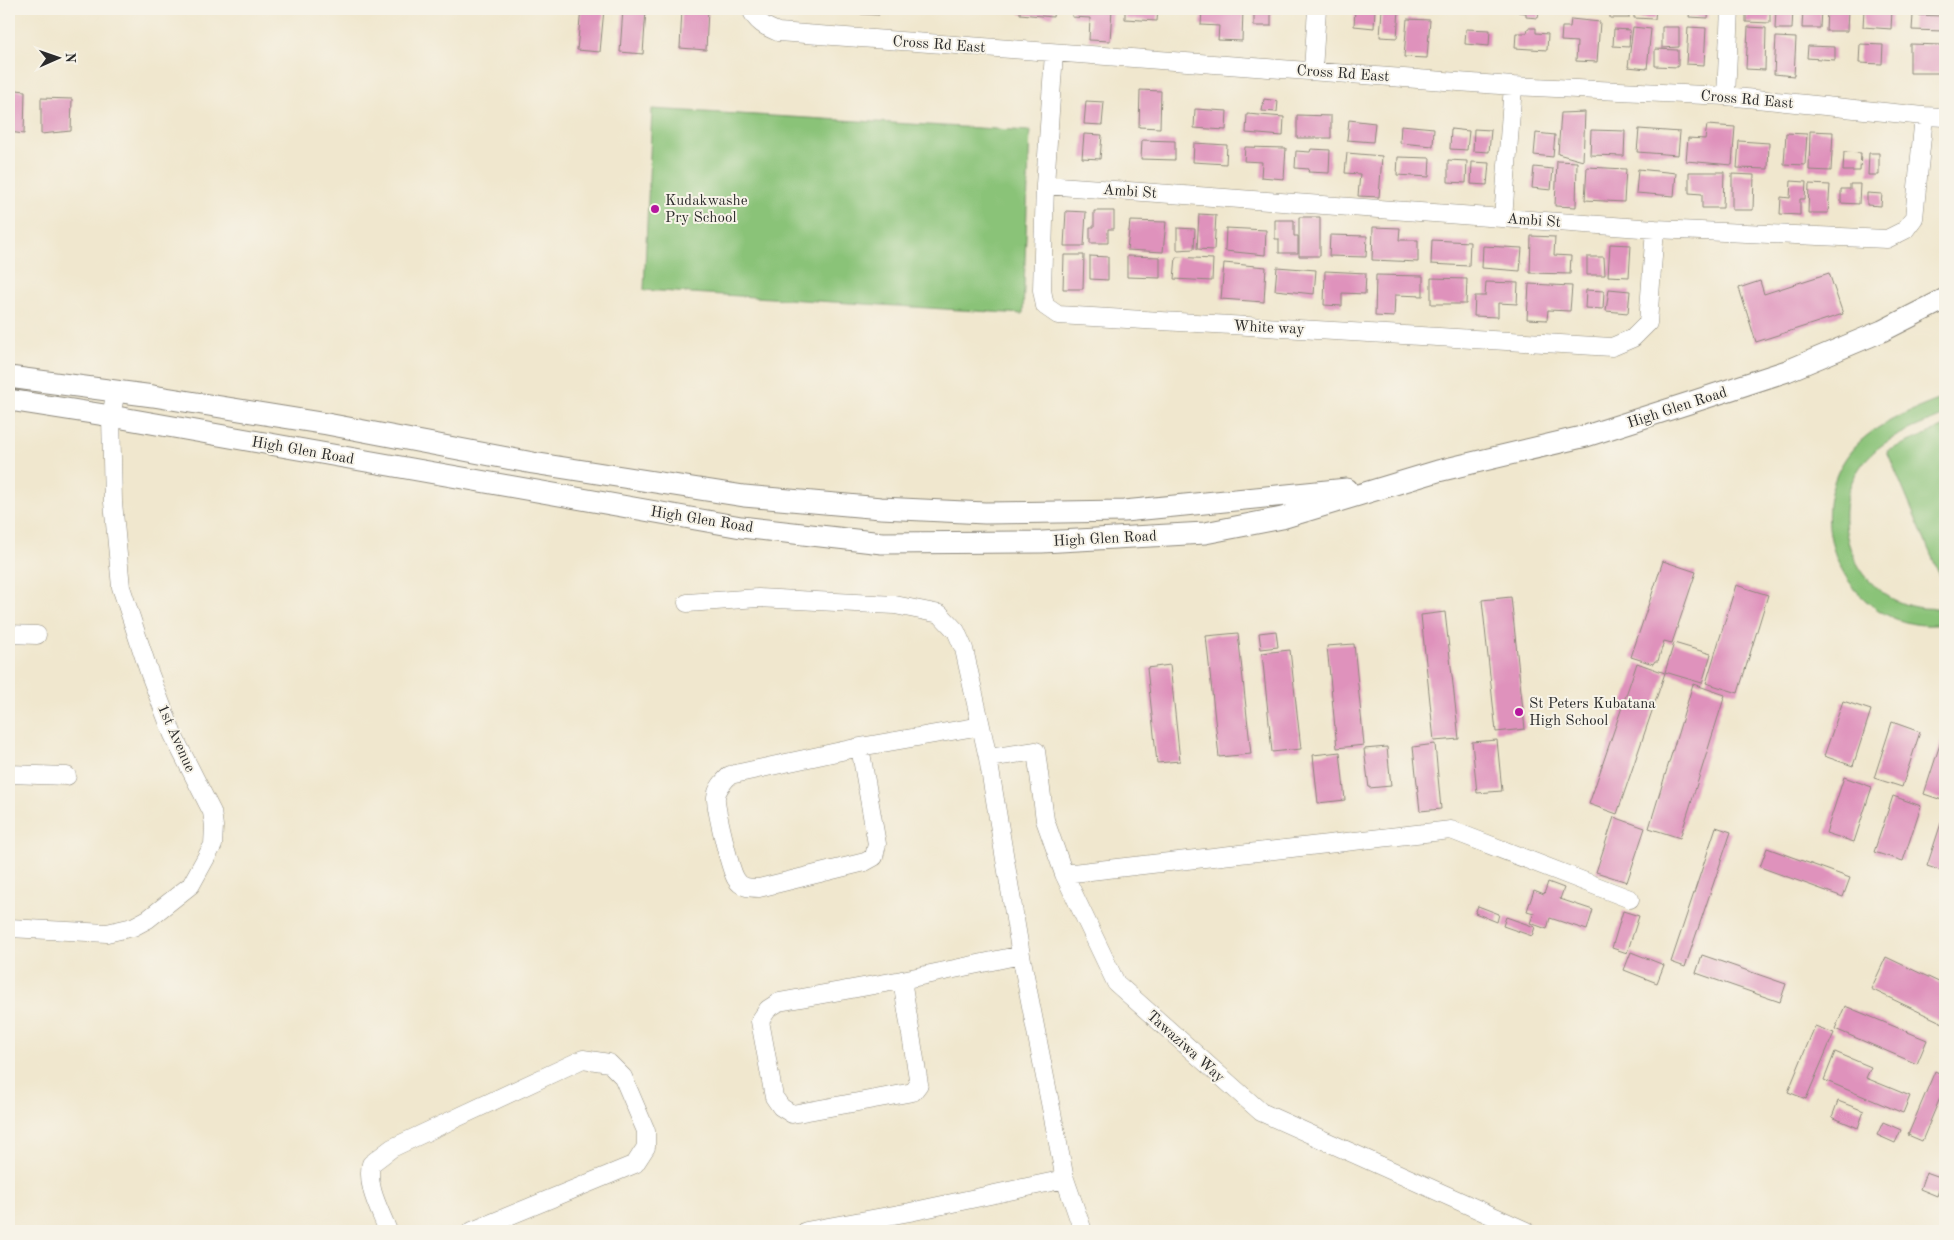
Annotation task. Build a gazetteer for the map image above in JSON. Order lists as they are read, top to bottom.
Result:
{
  "streets": {
    "main road": ["High Glen Road"],
    "street": [
      "Cross Rd East",
      "Ambi St",
      "White way",
      "1st Avenue",
      "Tawaziwa Way"
    ]
  },
  "crossings": [
    ["Cross Rd East", "Ambi St"],
    ["Cross Rd East", "White way"],
    ["Ambi St", "White way"],
    ["High Glen Road", "1st Avenue"]
  ],
  "places": ["Kudakwashe Pry School", "St Peters Kubatana High School"],
  "north": "right"
}
